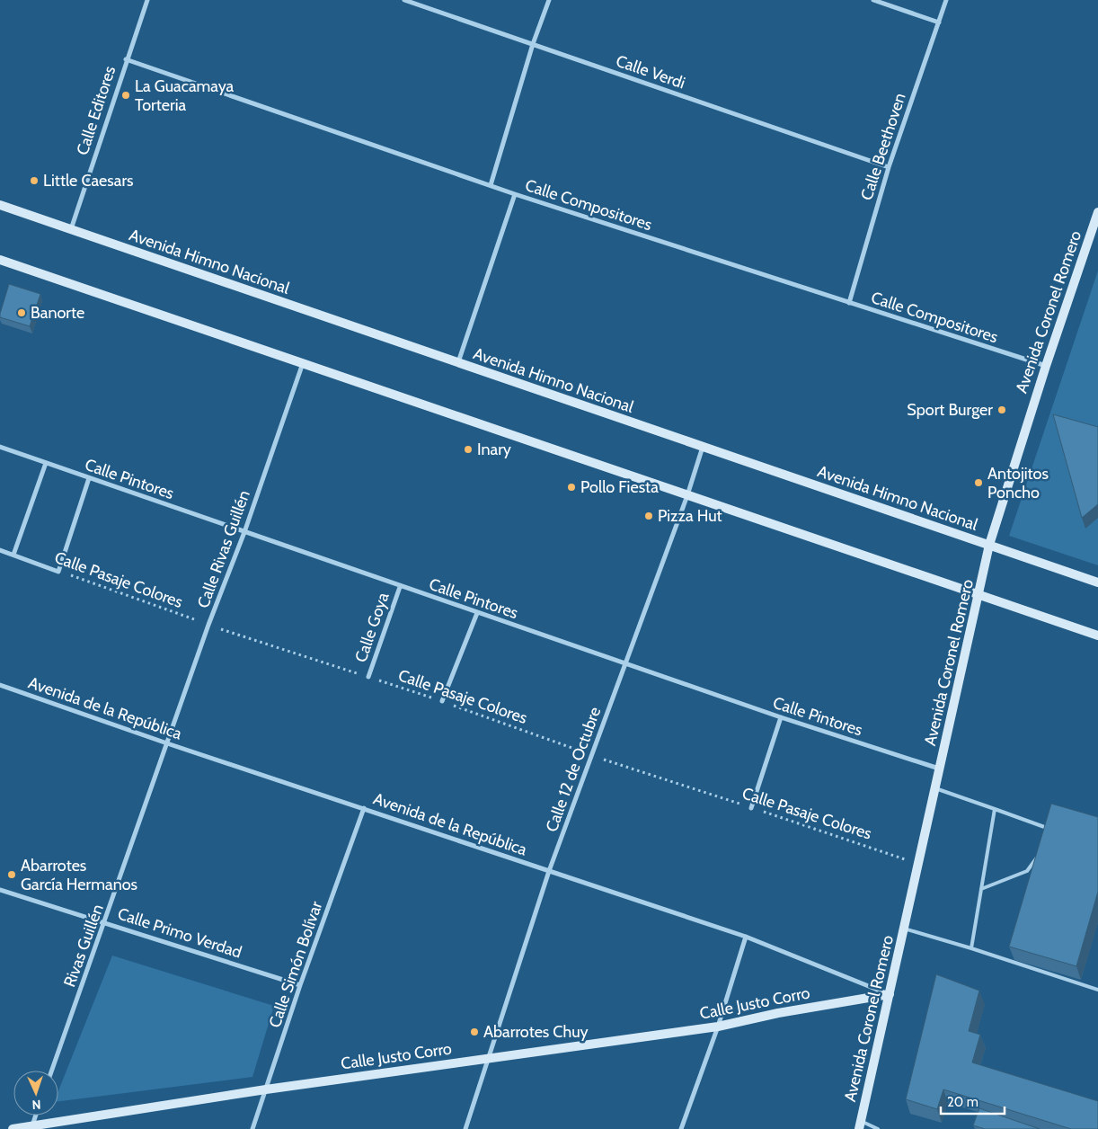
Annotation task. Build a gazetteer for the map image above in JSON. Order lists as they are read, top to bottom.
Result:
{
  "streets": {
    "main road": ["Avenida Himno Nacional", "Avenida Coronel Romero", "Calle Justo Corro"],
    "street": [
      "Calle Verdi",
      "Calle Editores",
      "Calle Beethoven",
      "Calle Compositores",
      "Calle Pintores",
      "Calle Rivas Guillén",
      "Calle Pasaje Colores",
      "Calle Goya",
      "Avenida de la República",
      "Calle 12 de Octubre",
      "Calle Primo Verdad",
      "Rivas Guillén",
      "Calle Simón Bolívar"
    ]
  },
  "crossings": [
    ["Calle Verdi", "Calle Beethoven"],
    ["Calle Editores", "Calle Compositores"],
    ["Calle Editores", "Avenida Himno Nacional"],
    ["Calle Beethoven", "Calle Compositores"],
    ["Calle Compositores", "Avenida Coronel Romero"],
    ["Avenida Himno Nacional", "Avenida Coronel Romero"],
    ["Avenida Himno Nacional", "Calle 12 de Octubre"],
    ["Avenida Coronel Romero", "Calle Pintores"],
    ["Avenida Coronel Romero", "Calle Pasaje Colores"],
    ["Avenida Coronel Romero", "Avenida de la República"],
    ["Avenida Coronel Romero", "Calle Justo Corro"],
    ["Calle Pintores", "Calle Rivas Guillén"],
    ["Calle Pintores", "Calle Goya"],
    ["Calle Pintores", "Calle 12 de Octubre"],
    ["Calle Rivas Guillén", "Calle Pasaje Colores"],
    ["Calle Rivas Guillén", "Avenida de la República"],
    ["Calle Rivas Guillén", "Rivas Guillén"],
    ["Calle Pasaje Colores", "Calle Goya"],
    ["Calle Pasaje Colores", "Calle 12 de Octubre"],
    ["Avenida de la República", "Calle 12 de Octubre"],
    ["Avenida de la República", "Rivas Guillén"],
    ["Avenida de la República", "Calle Simón Bolívar"],
    ["Avenida de la República", "Calle Justo Corro"],
    ["Calle 12 de Octubre", "Calle Justo Corro"],
    ["Calle Primo Verdad", "Rivas Guillén"],
    ["Calle Primo Verdad", "Calle Simón Bolívar"],
    ["Calle Simón Bolívar", "Calle Justo Corro"]
  ],
  "places": [
    "La Guacamaya Torteria",
    "Little Caesars",
    "Banorte",
    "Sport Burger",
    "Inary",
    "Antojitos Poncho",
    "Pollo Fiesta",
    "Pizza Hut",
    "Abarrotes García Hermanos",
    "Abarrotes Chuy"
  ],
  "scale_bar": "20 m",
  "north": "bottom"
}
